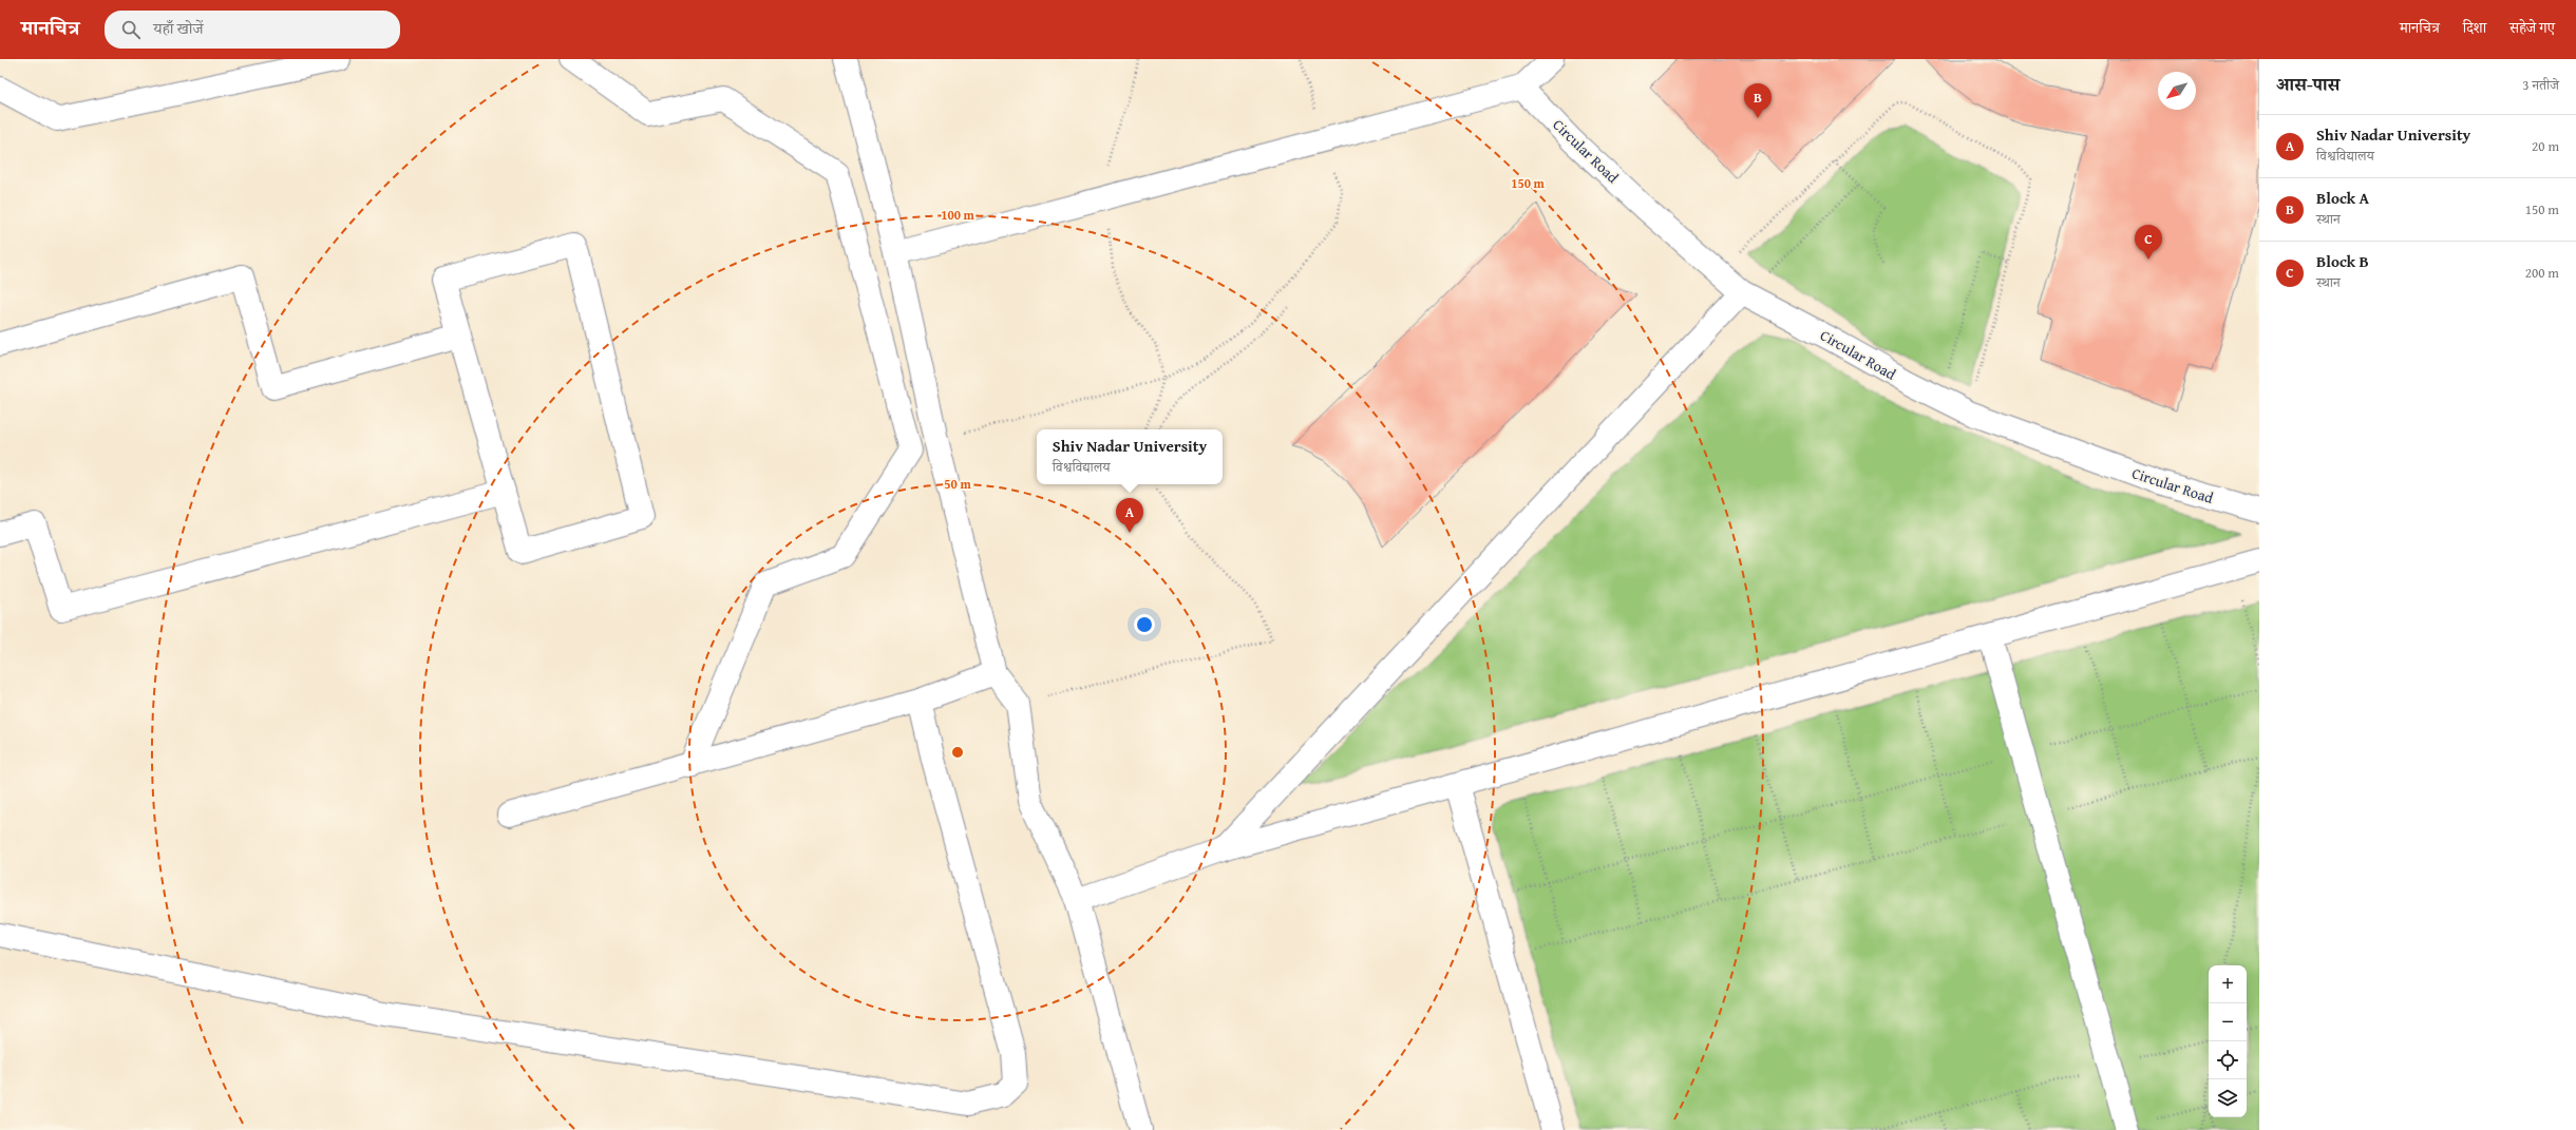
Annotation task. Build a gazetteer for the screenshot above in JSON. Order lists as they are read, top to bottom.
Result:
{
  "streets": {
    "street": ["Circular Road"]
  },
  "north": "bottom left",
  "page": {
    "header": "मानचित्र",
    "search": "यहाँ खोजें",
    "nav": ["मानचित्र", "दिशा", "सहेजे गए"],
    "heading": ["आस-पास", "3 नतीजे"],
    "pins": ["B", "C", "A"],
    "list": [
      {
        "mark": "A",
        "name": "Shiv Nadar University",
        "note": "विश्वविद्यालय",
        "value": "20 m"
      },
      {
        "mark": "B",
        "name": "Block A",
        "note": "स्थान",
        "value": "150 m"
      },
      {
        "mark": "C",
        "name": "Block B",
        "note": "स्थान",
        "value": "200 m"
      }
    ],
    "popup": ["Shiv Nadar University", "विश्वविद्यालय"],
    "map_buttons": ["+", "−"]
  },
  "rings": ["150 m", "100 m", "50 m"]
}
